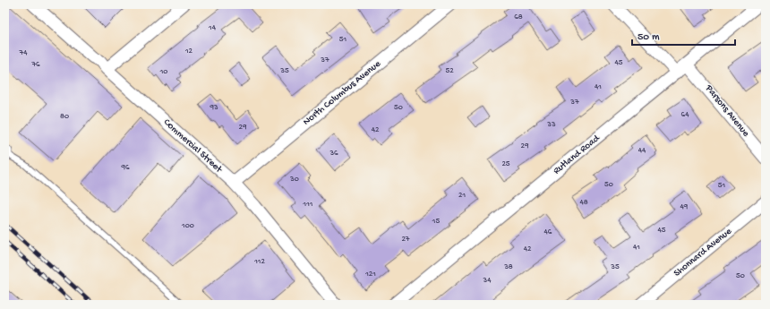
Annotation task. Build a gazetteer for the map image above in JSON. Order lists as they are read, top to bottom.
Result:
{
  "streets": {
    "street": [
      "North Columbus Avenue",
      "Parsons Avenue",
      "Commercial Street",
      "Rutland Road",
      "Shonnard Avenue"
    ]
  },
  "crossings": [
    ["North Columbus Avenue", "Commercial Street"],
    ["Parsons Avenue", "Rutland Road"]
  ],
  "house_numbers": [
    "68",
    "14",
    "51",
    "12",
    "74",
    "37",
    "45",
    "76",
    "35",
    "52",
    "10",
    "41",
    "37",
    "93",
    "50",
    "64",
    "80",
    "33",
    "29",
    "42",
    "29",
    "44",
    "36",
    "25",
    "96",
    "30",
    "50",
    "51",
    "21",
    "48",
    "111",
    "49",
    "15",
    "100",
    "45",
    "46",
    "27",
    "41",
    "42",
    "112",
    "38",
    "35",
    "121",
    "50",
    "34"
  ],
  "scale_bar": "50 m"
}
